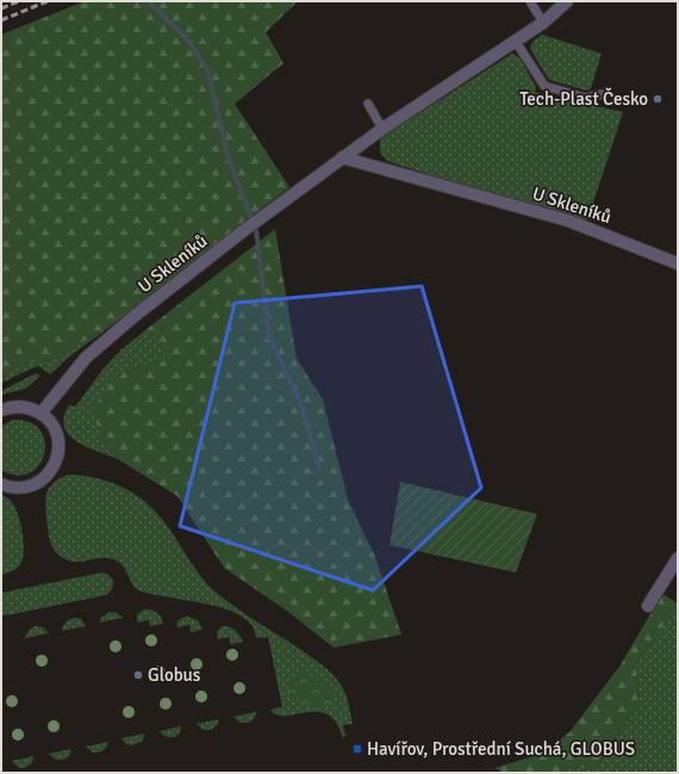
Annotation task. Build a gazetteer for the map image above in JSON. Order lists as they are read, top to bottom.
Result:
{
  "streets": {
    "street": ["U Skleníků"]
  },
  "places": {
    "other": ["Tech-Plast Česko", "Globus"],
    "transit": ["Havířov, Prostřední Suchá, GLOBUS"]
  }
}
